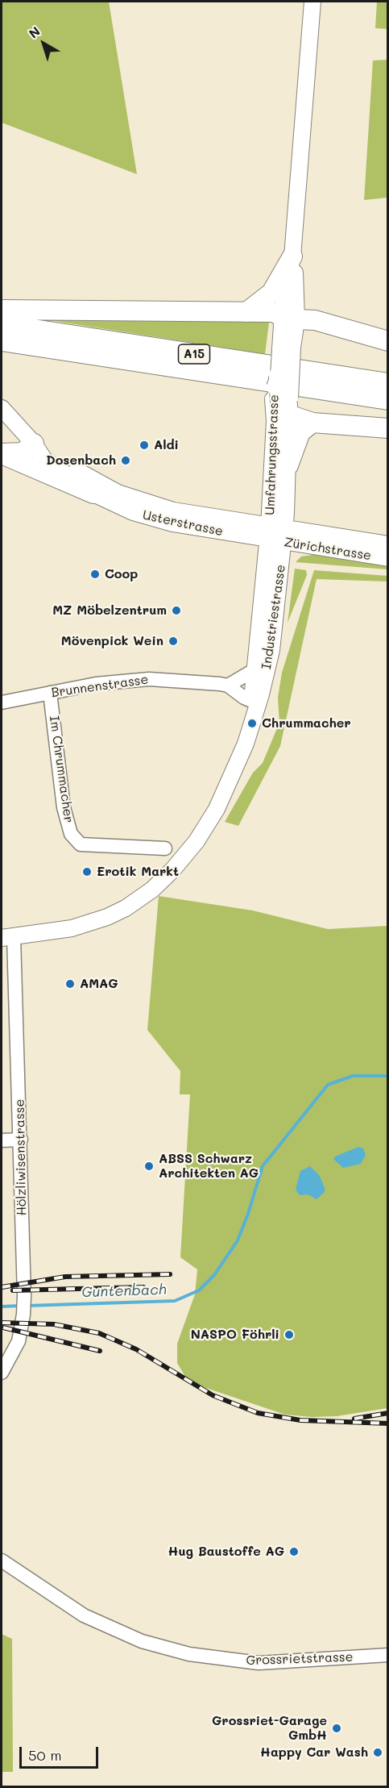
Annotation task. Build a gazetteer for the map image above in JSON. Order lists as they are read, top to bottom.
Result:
{
  "streets": {
    "highway": ["A15"],
    "main road": [
      "Umfahrungsstrasse",
      "Usterstrasse",
      "Zürichstrasse",
      "Industriestrasse"
    ],
    "street": [
      "Brunnenstrasse",
      "Im Chrummacher",
      "Hölzliwisenstrasse",
      "Grossrietstrasse"
    ]
  },
  "crossings": [
    ["Umfahrungsstrasse", "Usterstrasse"],
    ["Umfahrungsstrasse", "Zürichstrasse"],
    ["Umfahrungsstrasse", "Industriestrasse"],
    ["Usterstrasse", "Zürichstrasse"],
    ["Usterstrasse", "Industriestrasse"],
    ["Zürichstrasse", "Industriestrasse"],
    ["Industriestrasse", "Brunnenstrasse"],
    ["Industriestrasse", "Hölzliwisenstrasse"],
    ["Brunnenstrasse", "Im Chrummacher"]
  ],
  "water": ["Guntenbach"],
  "places": [
    "Aldi",
    "Dosenbach",
    "Coop",
    "MZ Möbelzentrum",
    "Mövenpick Wein",
    "Chrummacher",
    "Erotik Markt",
    "AMAG",
    "ABSS Schwarz Architekten AG",
    "NASPO Föhrli",
    "Hug Baustoffe AG",
    "Grossriet-Garage GmbH",
    "Happy Car Wash"
  ],
  "scale_bar": "50 m",
  "north": "top left"
}
